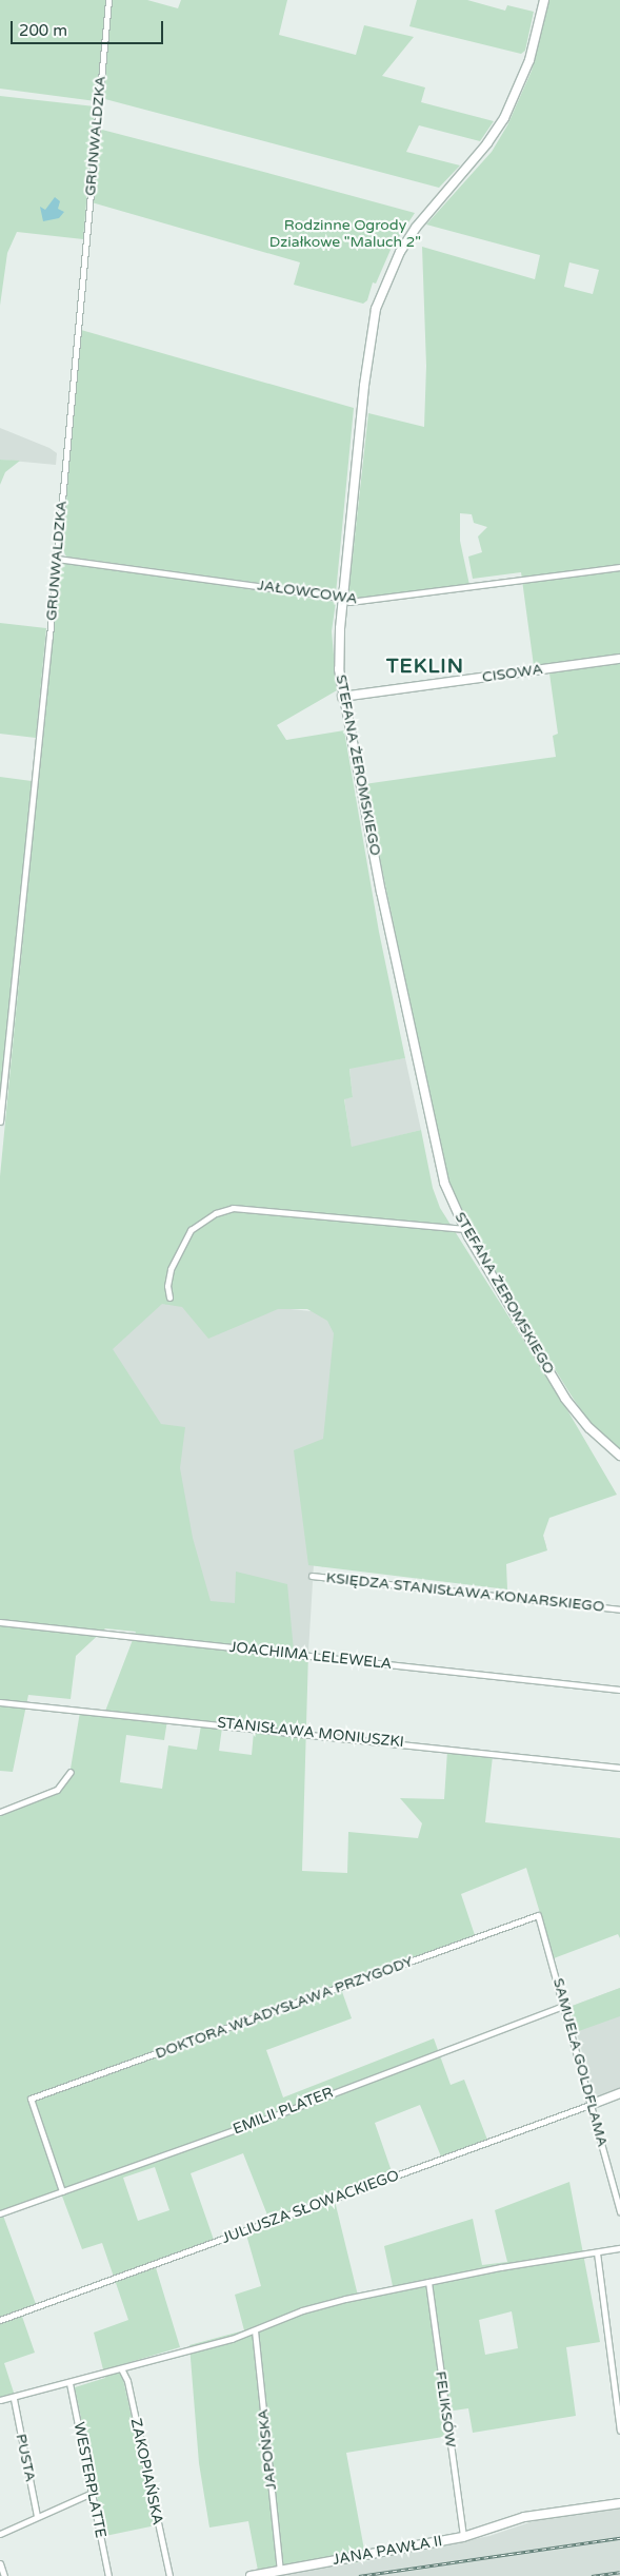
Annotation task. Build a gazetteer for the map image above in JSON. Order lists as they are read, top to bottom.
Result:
{
  "streets": {
    "main road": [
      "CISOWA",
      "STEFANA ŻEROMSKIEGO",
      "JULIUSZA SŁOWACKIEGO",
      "JANA PAWŁA II"
    ],
    "street": [
      "GRUNWALDZKA",
      "JAŁOWCOWA",
      "KSIĘDZA STANISŁAWA KONARSKIEGO",
      "JOACHIMA LELEWELA",
      "STANISŁAWA MONIUSZKI",
      "DOKTORA WŁADYSŁAWA PRZYGODY",
      "SAMUELA GOLDFLAMA",
      "EMILII PLATER",
      "FELIKSÓW",
      "JAPOŃSKA",
      "PUSTA",
      "ZAKOPIAŃSKA",
      "WESTERPLATTE"
    ]
  },
  "crossings": [
    ["GRUNWALDZKA", "JAŁOWCOWA"],
    ["JAŁOWCOWA", "STEFANA ŻEROMSKIEGO"],
    ["CISOWA", "STEFANA ŻEROMSKIEGO"],
    ["DOKTORA WŁADYSŁAWA PRZYGODY", "SAMUELA GOLDFLAMA"],
    ["DOKTORA WŁADYSŁAWA PRZYGODY", "EMILII PLATER"],
    ["SAMUELA GOLDFLAMA", "EMILII PLATER"],
    ["SAMUELA GOLDFLAMA", "JULIUSZA SŁOWACKIEGO"],
    ["FELIKSÓW", "JANA PAWŁA II"],
    ["JAPOŃSKA", "JANA PAWŁA II"]
  ],
  "districts": ["TEKLIN"],
  "parks": ["Rodzinne Ogrody Działkowe \"Maluch 2\""],
  "scale_bar": "200 m"
}
